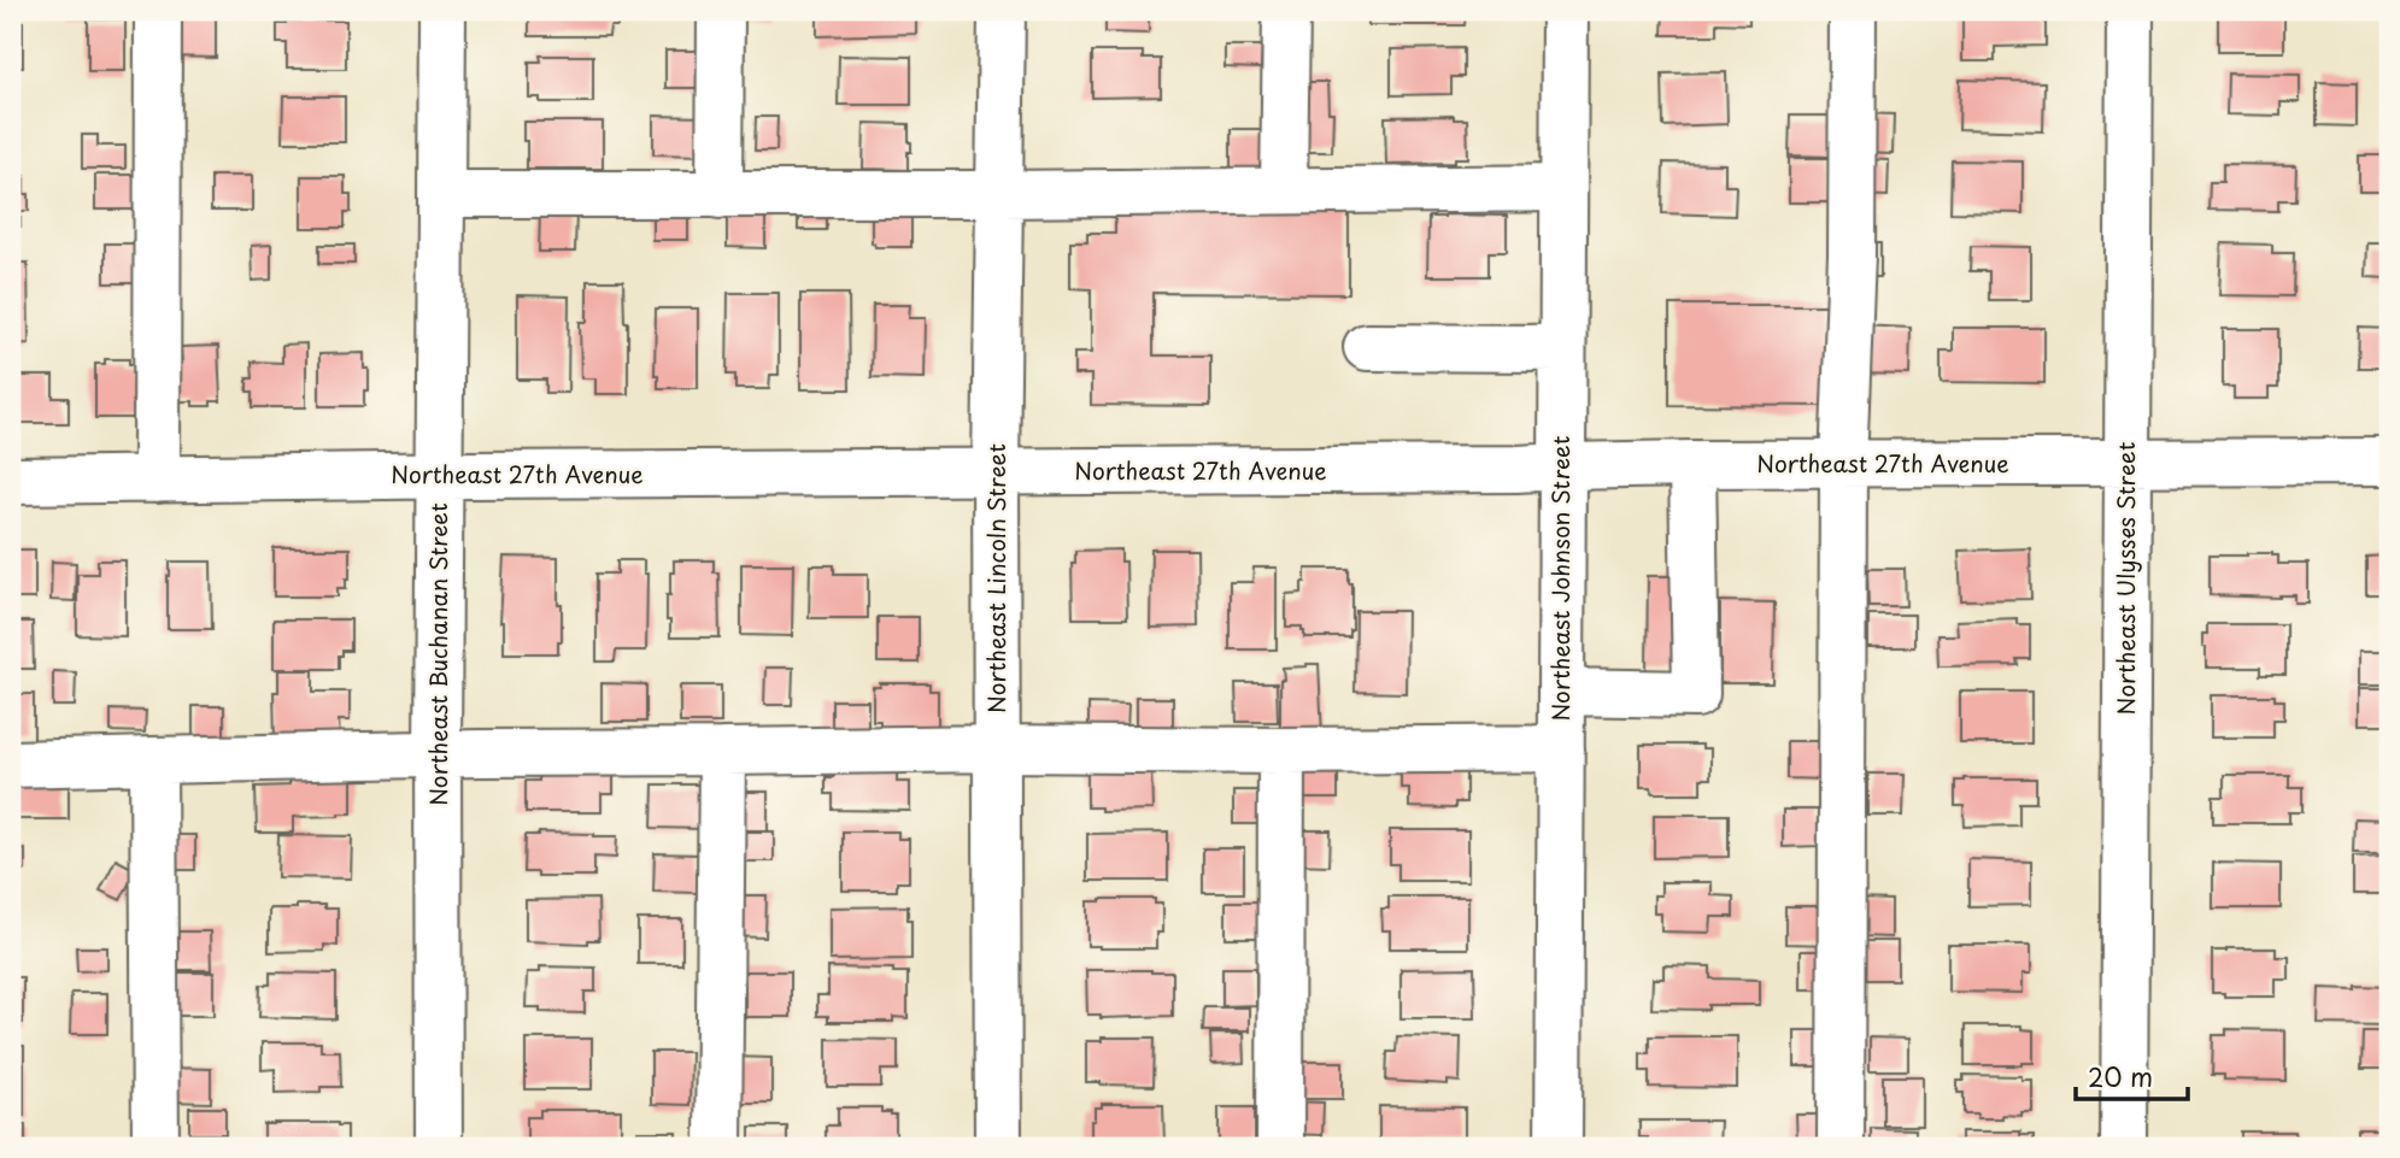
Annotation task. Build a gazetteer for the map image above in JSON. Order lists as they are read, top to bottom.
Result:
{
  "streets": {
    "street": [
      "Northeast 27th Avenue",
      "Northeast Lincoln Street",
      "Northeast Johnson Street",
      "Northeast Ulysses Street",
      "Northeast Buchanan Street"
    ]
  },
  "crossings": [
    ["Northeast 27th Avenue", "Northeast Lincoln Street"],
    ["Northeast 27th Avenue", "Northeast Johnson Street"],
    ["Northeast 27th Avenue", "Northeast Ulysses Street"],
    ["Northeast 27th Avenue", "Northeast Buchanan Street"]
  ],
  "scale_bar": "20 m"
}
